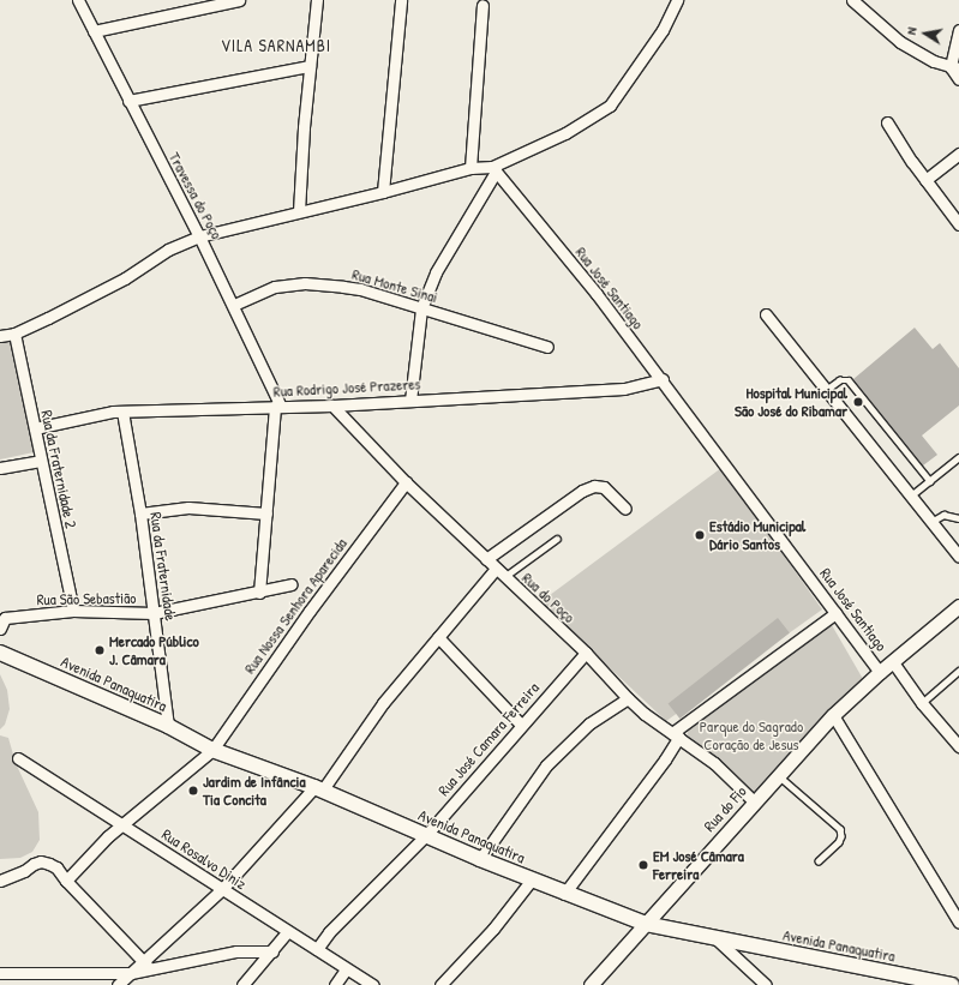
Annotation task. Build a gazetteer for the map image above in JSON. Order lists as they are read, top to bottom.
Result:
{
  "streets": {
    "main road": ["Avenida Panaquatira"],
    "street": [
      "Travessa do Poço",
      "Rua Monte Sinai",
      "Rua José Santiago",
      "Rua Rodrigo José Prazeres",
      "Rua da Fraternidade 2",
      "Rua da Fraternidade",
      "Rua do Poço",
      "Rua São Sebastião",
      "Rua Nossa Senhora Aparecida",
      "Rua José Camara Ferreira",
      "Rua do Fio",
      "Rua Rosalvo Diniz"
    ]
  },
  "crossings": [
    ["Travessa do Poço", "Rua Monte Sinai"],
    ["Travessa do Poço", "Rua Rodrigo José Prazeres"],
    ["Travessa do Poço", "Rua São Sebastião"],
    ["Rua José Santiago", "Rua Rodrigo José Prazeres"],
    ["Rua José Santiago", "Rua do Fio"],
    ["Rua Rodrigo José Prazeres", "Rua da Fraternidade 2"],
    ["Rua Rodrigo José Prazeres", "Rua da Fraternidade"],
    ["Rua Rodrigo José Prazeres", "Rua do Poço"],
    ["Rua da Fraternidade 2", "Rua São Sebastião"],
    ["Rua da Fraternidade", "Rua São Sebastião"],
    ["Rua da Fraternidade", "Avenida Panaquatira"],
    ["Rua do Poço", "Rua Nossa Senhora Aparecida"],
    ["Rua do Poço", "Rua José Camara Ferreira"],
    ["Rua do Poço", "Rua do Fio"],
    ["Rua Nossa Senhora Aparecida", "Avenida Panaquatira"],
    ["Rua Nossa Senhora Aparecida", "Rua Rosalvo Diniz"],
    ["Avenida Panaquatira", "Rua José Camara Ferreira"],
    ["Avenida Panaquatira", "Rua do Fio"],
    ["Rua José Camara Ferreira", "Rua Rosalvo Diniz"]
  ],
  "districts": ["VILA SARNAMBI"],
  "parks": ["Parque do Sagrado Coração de Jesus"],
  "places": [
    "Hospital Municipal São José do Ribamar",
    "Estádio Municipal Dário Santos",
    "Mercado Público J. Câmara",
    "Jardim de Infância Tia Concita",
    "EM José Câmara Ferreira"
  ],
  "north": "left"
}
